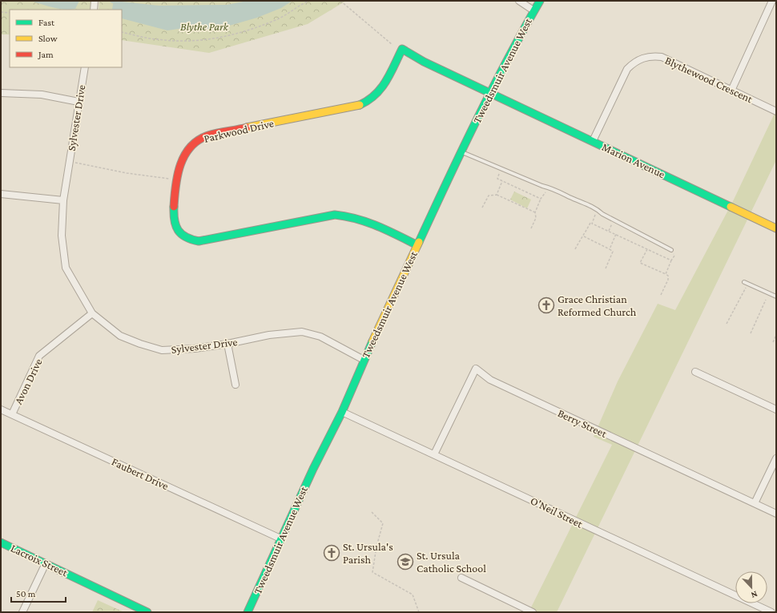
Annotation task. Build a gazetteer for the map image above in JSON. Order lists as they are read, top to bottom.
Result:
{
  "streets": {
    "street": [
      "Tweedsmuir Avenue West",
      "Blythewood Crescent",
      "Sylvester Drive",
      "Parkwood Drive",
      "Marion Avenue",
      "Avon Drive",
      "Berry Street",
      "Faubert Drive",
      "O'Neil Street",
      "Lacroix Street"
    ]
  },
  "crossings": [
    ["Tweedsmuir Avenue West", "Sylvester Drive"],
    ["Tweedsmuir Avenue West", "Parkwood Drive"],
    ["Tweedsmuir Avenue West", "Marion Avenue"],
    ["Tweedsmuir Avenue West", "Faubert Drive"],
    ["Tweedsmuir Avenue West", "O'Neil Street"],
    ["Blythewood Crescent", "Marion Avenue"],
    ["Sylvester Drive", "Avon Drive"],
    ["Parkwood Drive", "Marion Avenue"],
    ["Avon Drive", "Faubert Drive"],
    ["Berry Street", "O'Neil Street"]
  ],
  "parks": ["Blythe Park"],
  "places": {
    "church": ["Grace Christian Reformed Church", "St. Ursula's Parish"],
    "school or university": ["St. Ursula Catholic School"]
  },
  "legend": ["Fast", "Slow", "Jam"],
  "scale_bar": "50 m",
  "north": "bottom"
}
